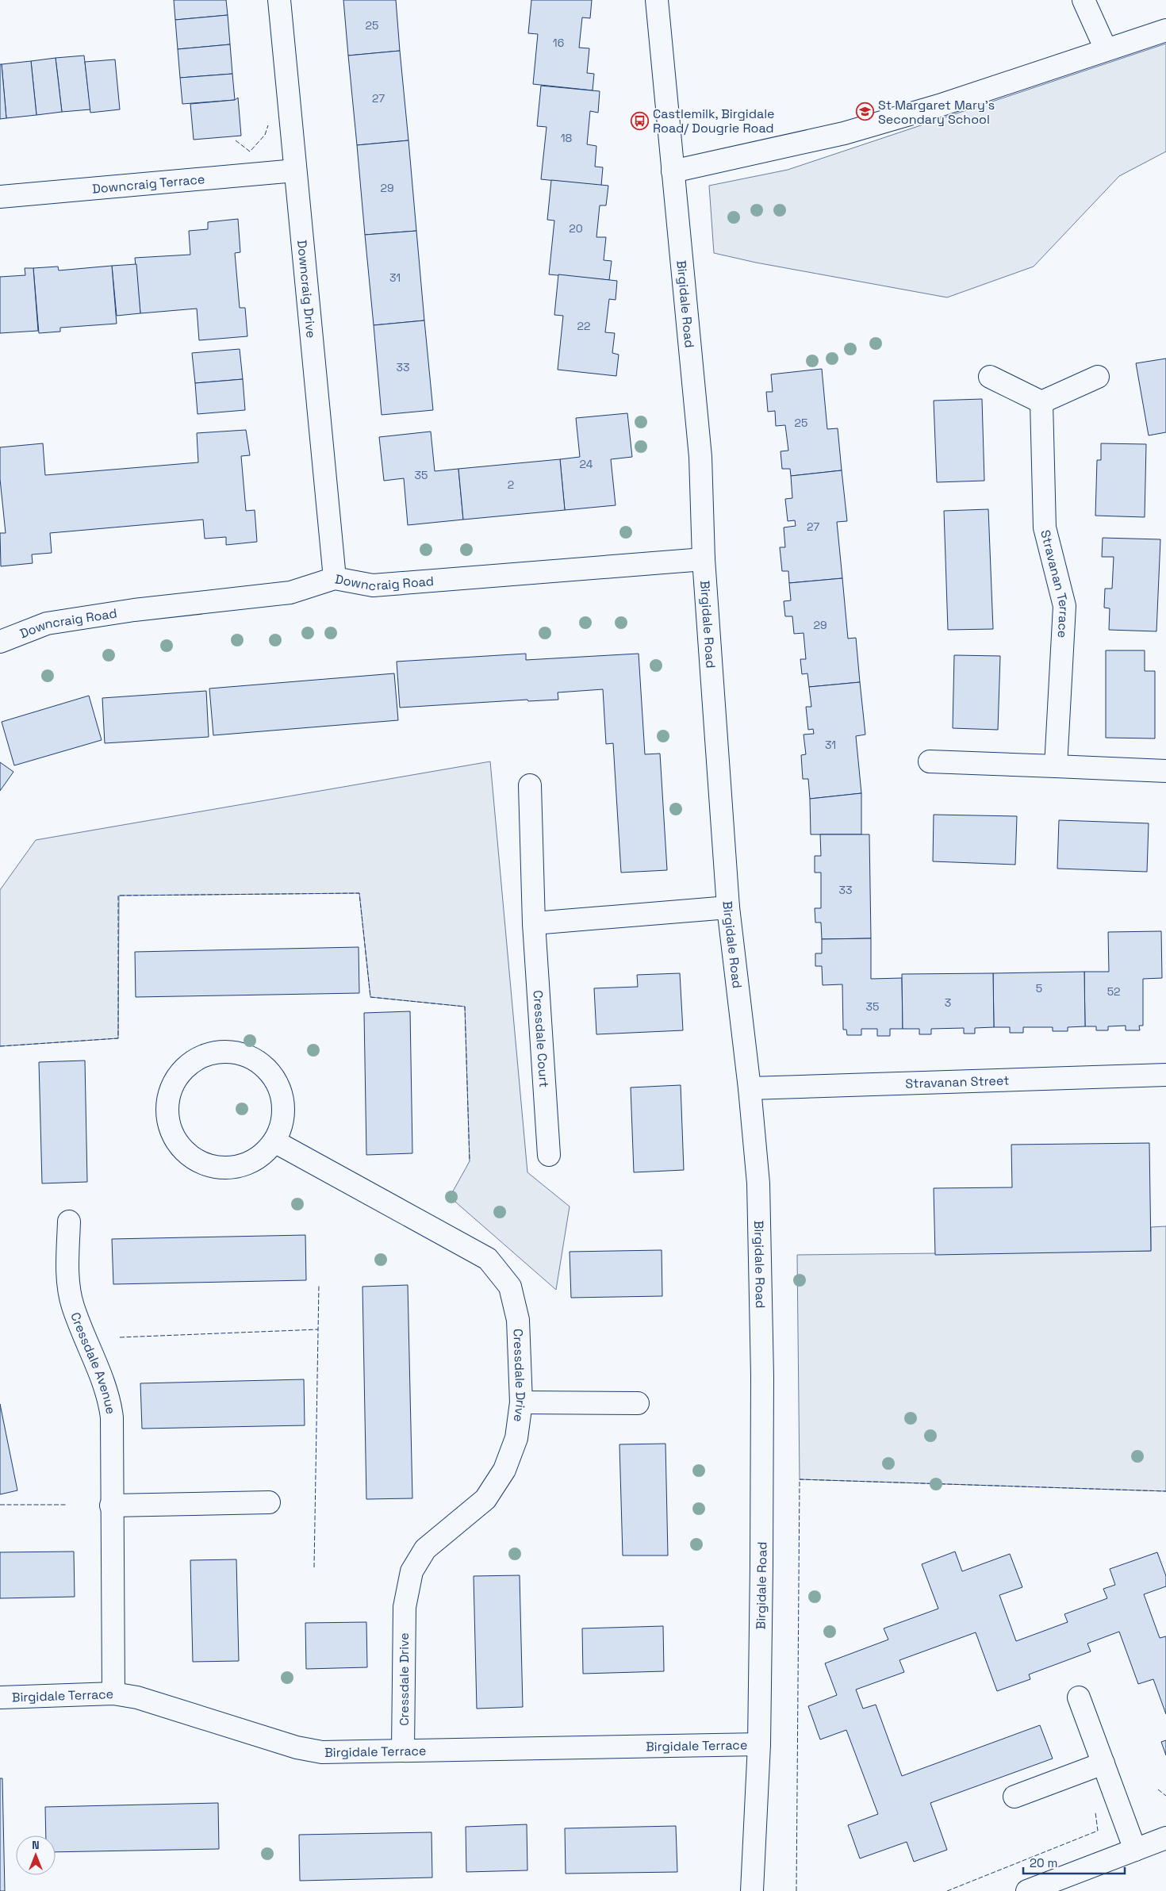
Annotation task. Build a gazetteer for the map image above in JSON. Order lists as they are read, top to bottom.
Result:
{
  "streets": {
    "street": [
      "Downcraig Terrace",
      "Downcraig Drive",
      "Birgidale Road",
      "Downcraig Road",
      "Stravanan Terrace",
      "Cressdale Court",
      "Stravanan Street",
      "Cressdale Avenue",
      "Cressdale Drive",
      "Birgidale Terrace"
    ]
  },
  "crossings": [
    ["Downcraig Terrace", "Downcraig Drive"],
    ["Downcraig Drive", "Downcraig Road"],
    ["Birgidale Road", "Downcraig Road"],
    ["Birgidale Road", "Stravanan Street"],
    ["Birgidale Road", "Birgidale Terrace"],
    ["Cressdale Avenue", "Birgidale Terrace"],
    ["Cressdale Drive", "Birgidale Terrace"]
  ],
  "places": {
    "school or university": ["St Margaret Mary's Secondary School"],
    "bus stop": ["Castlemilk, Birgidale Road/ Dougrie Road"]
  },
  "house_numbers": [
    "25",
    "16",
    "27",
    "18",
    "29",
    "20",
    "31",
    "22",
    "33",
    "25",
    "24",
    "35",
    "2",
    "27",
    "29",
    "31",
    "33",
    "5",
    "52",
    "3",
    "35"
  ],
  "scale_bar": "20 m",
  "north": "top"
}
